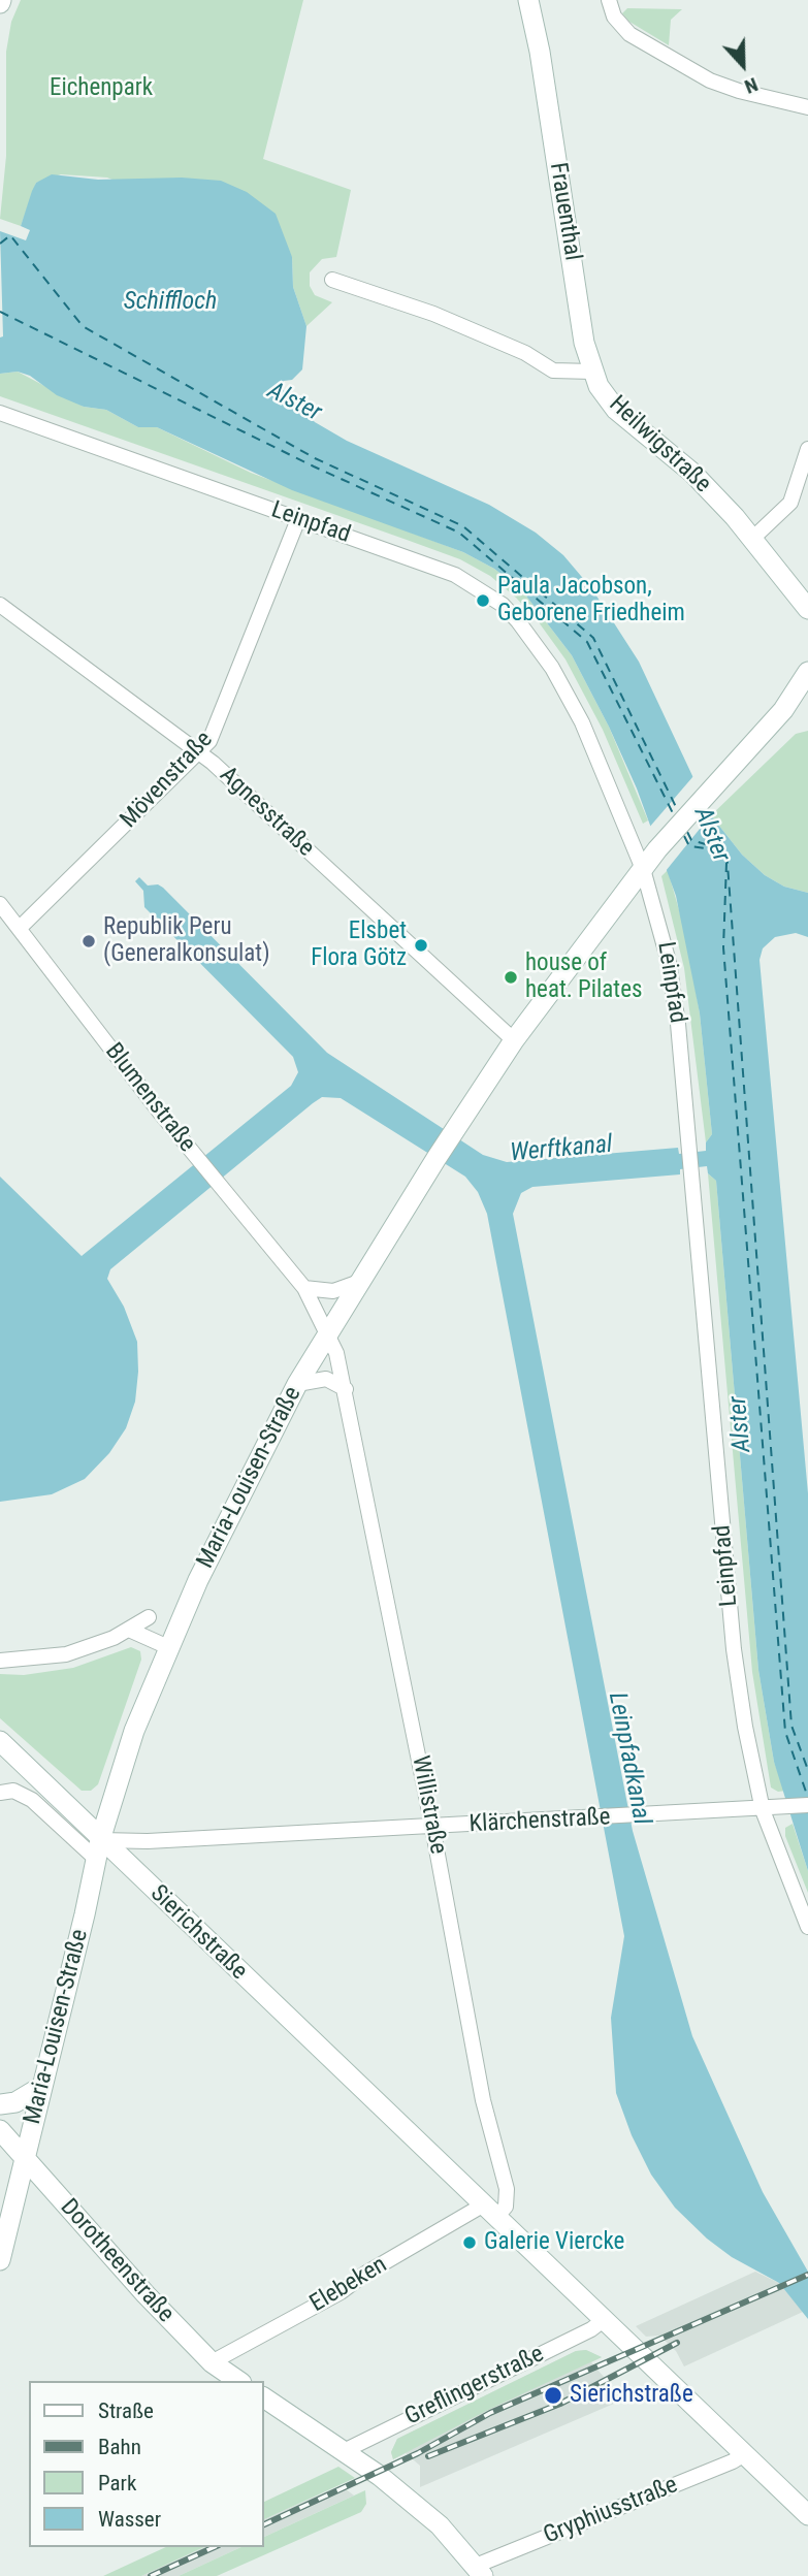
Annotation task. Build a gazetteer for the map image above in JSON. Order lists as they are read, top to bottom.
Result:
{
  "streets": {
    "main road": [
      "Frauenthal",
      "Heilwigstraße",
      "Maria-Louisen-Straße",
      "Sierichstraße",
      "Dorotheenstraße"
    ],
    "street": [
      "Leinpfad",
      "Mövenstraße",
      "Agnesstraße",
      "Blumenstraße",
      "Willistraße",
      "Klärchenstraße",
      "Elebeken",
      "Greflingerstraße",
      "Gryphiusstraße"
    ]
  },
  "crossings": [
    ["Frauenthal", "Heilwigstraße"],
    ["Leinpfad", "Mövenstraße"],
    ["Leinpfad", "Maria-Louisen-Straße"],
    ["Leinpfad", "Klärchenstraße"],
    ["Mövenstraße", "Agnesstraße"],
    ["Mövenstraße", "Blumenstraße"],
    ["Agnesstraße", "Maria-Louisen-Straße"],
    ["Blumenstraße", "Maria-Louisen-Straße"],
    ["Blumenstraße", "Willistraße"],
    ["Maria-Louisen-Straße", "Willistraße"],
    ["Maria-Louisen-Straße", "Klärchenstraße"],
    ["Maria-Louisen-Straße", "Sierichstraße"],
    ["Maria-Louisen-Straße", "Dorotheenstraße"],
    ["Willistraße", "Klärchenstraße"],
    ["Willistraße", "Sierichstraße"],
    ["Willistraße", "Elebeken"],
    ["Klärchenstraße", "Sierichstraße"],
    ["Sierichstraße", "Elebeken"],
    ["Sierichstraße", "Greflingerstraße"],
    ["Sierichstraße", "Gryphiusstraße"],
    ["Dorotheenstraße", "Elebeken"]
  ],
  "water": [
    "Schiffloch",
    "Alster",
    "Werftkanal",
    "Leinpfadkanal"
  ],
  "parks": ["Eichenpark"],
  "places": [
    "Paula Jacobson, Geborene Friedheim",
    "Republik Peru (Generalkonsulat)",
    "Elsbet Flora Götz",
    "house of heat. Pilates",
    "Galerie Viercke",
    "Sierichstraße"
  ],
  "legend": [
    "Straße",
    "Bahn",
    "Park",
    "Wasser"
  ],
  "north": "bottom"
}
